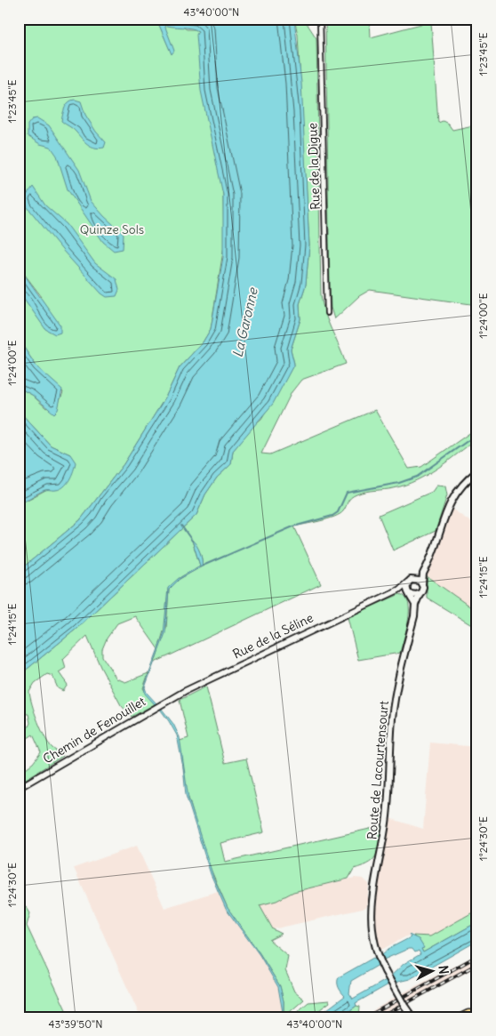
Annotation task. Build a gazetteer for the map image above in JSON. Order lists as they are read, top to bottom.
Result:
{
  "streets": {
    "main road": ["Route de Lacourtensourt"],
    "street": ["Rue de la Digue", "Rue de la Séline", "Chemin de Fenouillet"]
  },
  "crossings": [
    ["Rue de la Séline", "Chemin de Fenouillet"],
    ["Rue de la Séline", "Route de Lacourtensourt"]
  ],
  "water": ["La Garonne"],
  "parks": ["Quinze Sols"],
  "north": "right",
  "coordinates": [
    "43°40'00\"N",
    "1°23'45\"E",
    "1°24'00\"E",
    "1°24'15\"E",
    "1°24'30\"E",
    "43°39'50\"N"
  ]
}
